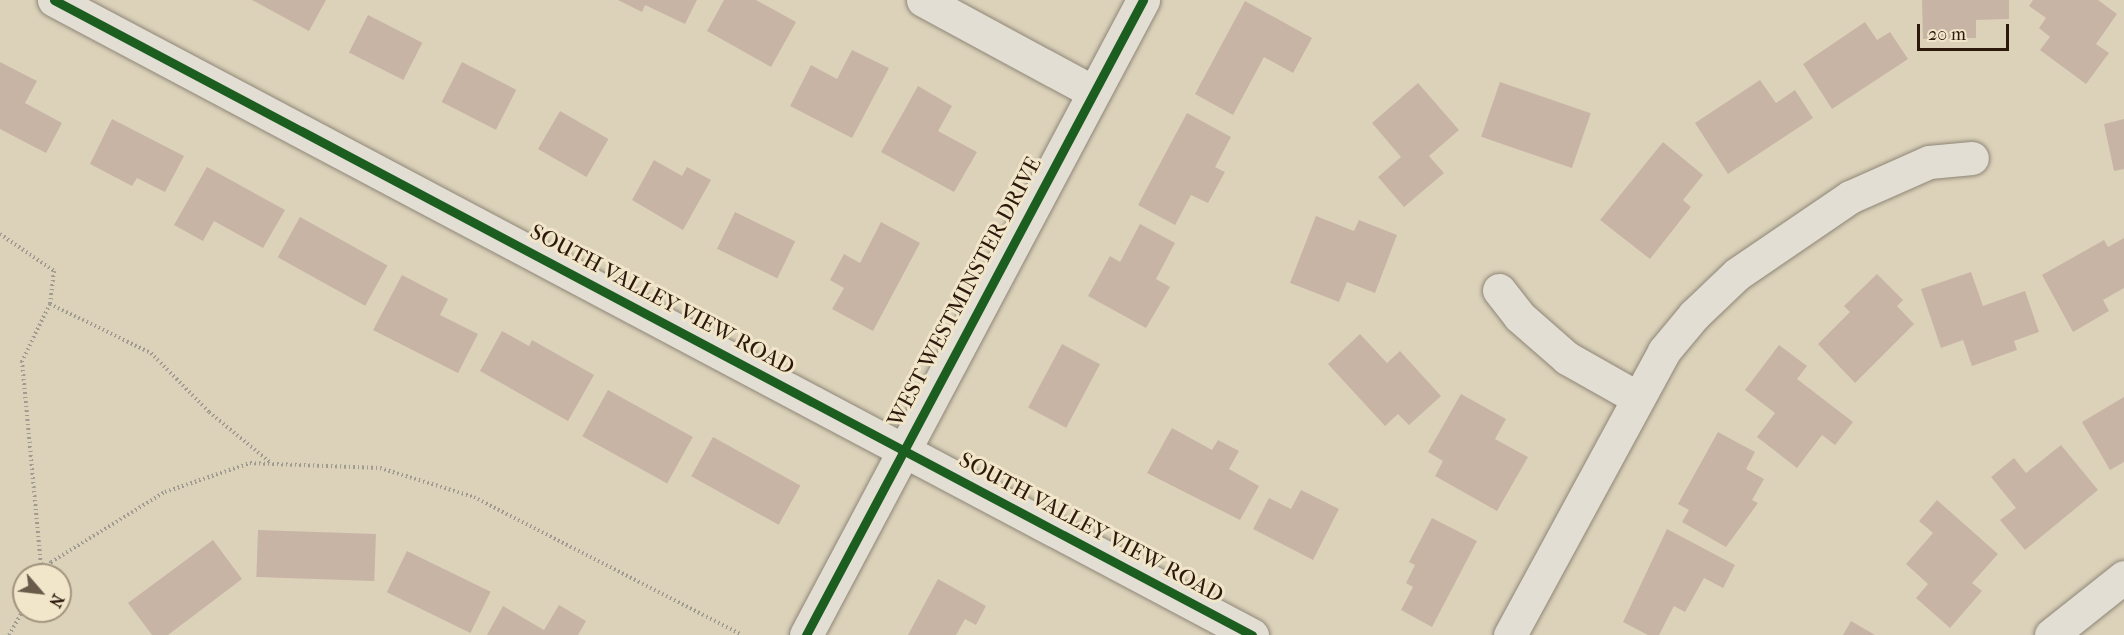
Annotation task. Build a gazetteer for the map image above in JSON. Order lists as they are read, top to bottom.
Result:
{
  "streets": {
    "street": ["WEST WESTMINSTER DRIVE", "SOUTH VALLEY VIEW ROAD"]
  },
  "crossings": [
    ["WEST WESTMINSTER DRIVE", "SOUTH VALLEY VIEW ROAD"]
  ],
  "scale_bar": "20 m",
  "north": "bottom right"
}
